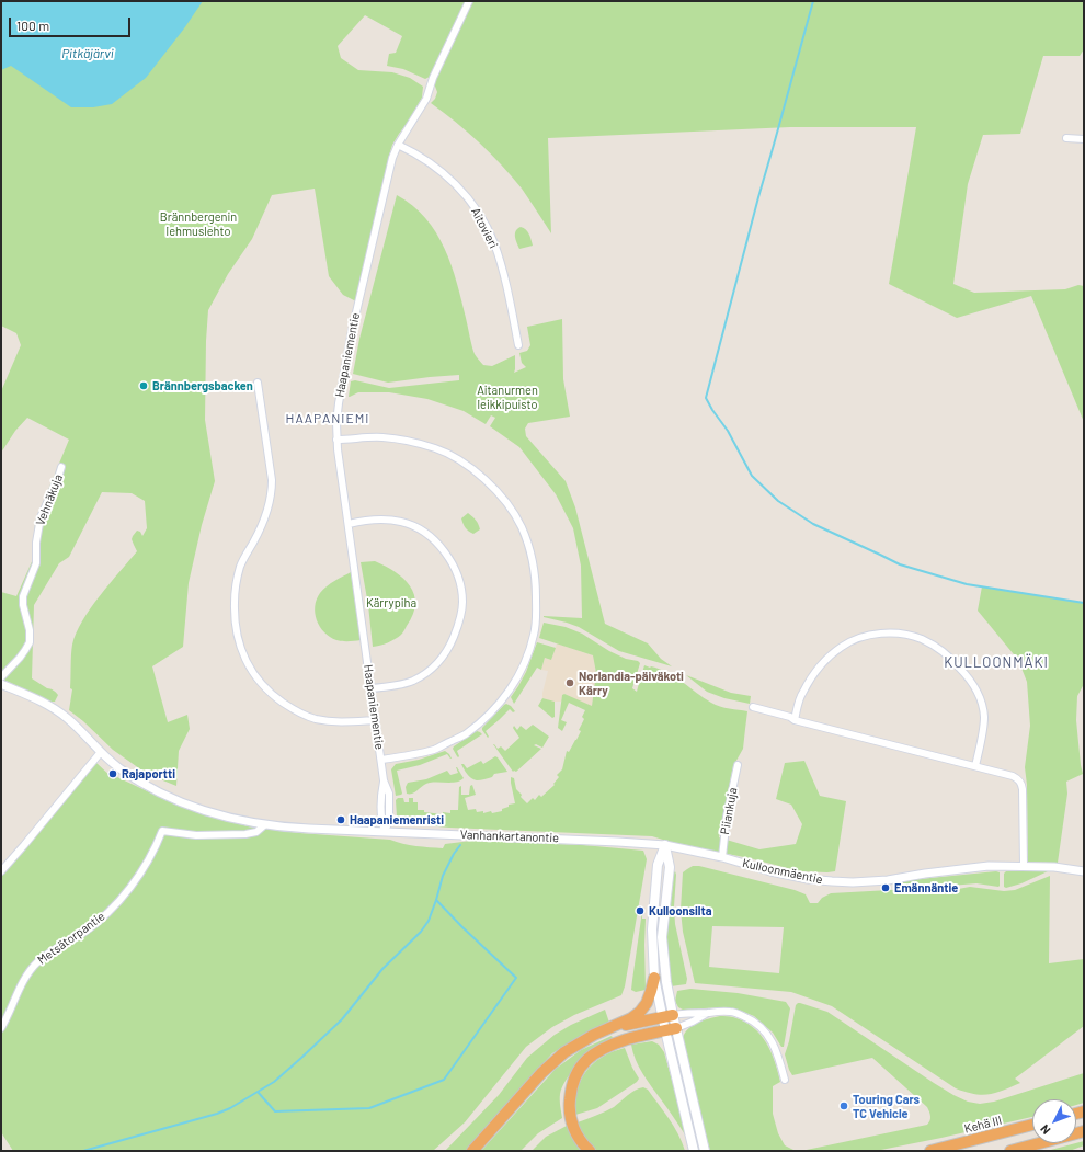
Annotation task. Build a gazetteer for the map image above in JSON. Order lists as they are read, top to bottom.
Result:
{
  "streets": {
    "highway": ["Kehä III"],
    "street": [
      "Aitovieri",
      "Haapaniementie",
      "Vehnäkuja",
      "Piiankuja",
      "Vanhankartanontie",
      "Kulloonmäentie",
      "Metsätorpantie"
    ]
  },
  "crossings": [
    ["Aitovieri", "Haapaniementie"],
    ["Haapaniementie", "Vanhankartanontie"],
    ["Piiankuja", "Kulloonmäentie"],
    ["Vanhankartanontie", "Kulloonmäentie"],
    ["Vanhankartanontie", "Metsätorpantie"]
  ],
  "districts": ["HAAPANIEMI", "KULLOONMÄKI"],
  "water": ["Pitkäjärvi"],
  "parks": ["Brännbergenin lehmuslehto", "Aitanurmen leikkipuisto", "Kärrypiha"],
  "places": [
    "Brännbergsbacken",
    "Norlandia-päiväkoti Kärry",
    "Rajaportti",
    "Haapaniemenristi",
    "Emännäntie",
    "Kulloonsilta",
    "Touring Cars TC Vehicle"
  ],
  "scale_bar": "100 m",
  "north": "bottom left"
}
